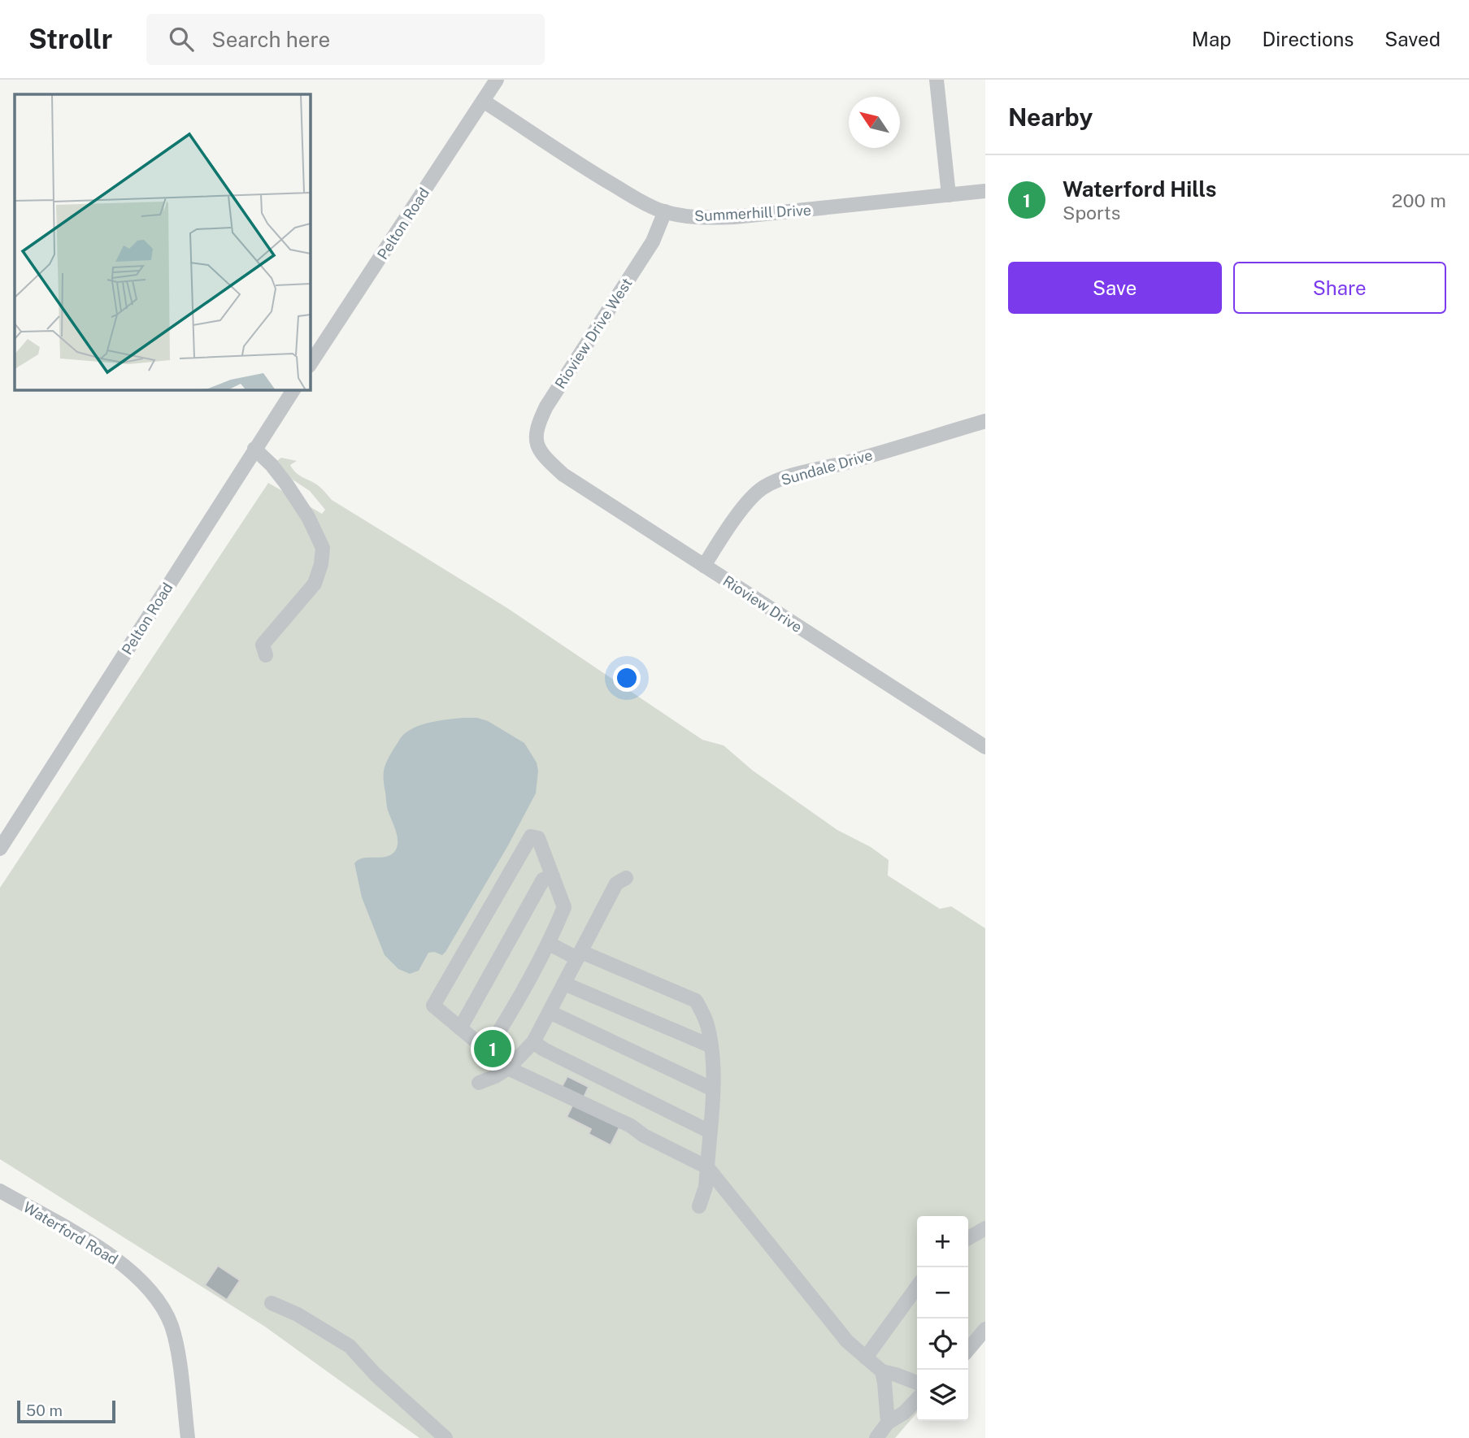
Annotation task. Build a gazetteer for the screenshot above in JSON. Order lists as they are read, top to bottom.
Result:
{
  "streets": {
    "street": [
      "Summerhill Drive",
      "Pelton Road",
      "Rioview Drive West",
      "Sundale Drive",
      "Rioview Drive",
      "Waterford Road"
    ]
  },
  "crossings": [
    ["Summerhill Drive", "Pelton Road"],
    ["Summerhill Drive", "Rioview Drive West"],
    ["Rioview Drive West", "Rioview Drive"],
    ["Sundale Drive", "Rioview Drive"]
  ],
  "scale_bar": "50 m",
  "north": "top left",
  "page": {
    "header": "Strollr",
    "search": "Search here",
    "nav": ["Map", "Directions", "Saved"],
    "heading": "Nearby",
    "list": [
      {
        "mark": "1",
        "name": "Waterford Hills",
        "note": "Sports",
        "value": "200 m"
      }
    ],
    "buttons": ["Save", "Share"],
    "pins": "1",
    "map_buttons": ["+", "−"],
    "scale": "50 m"
  }
}
